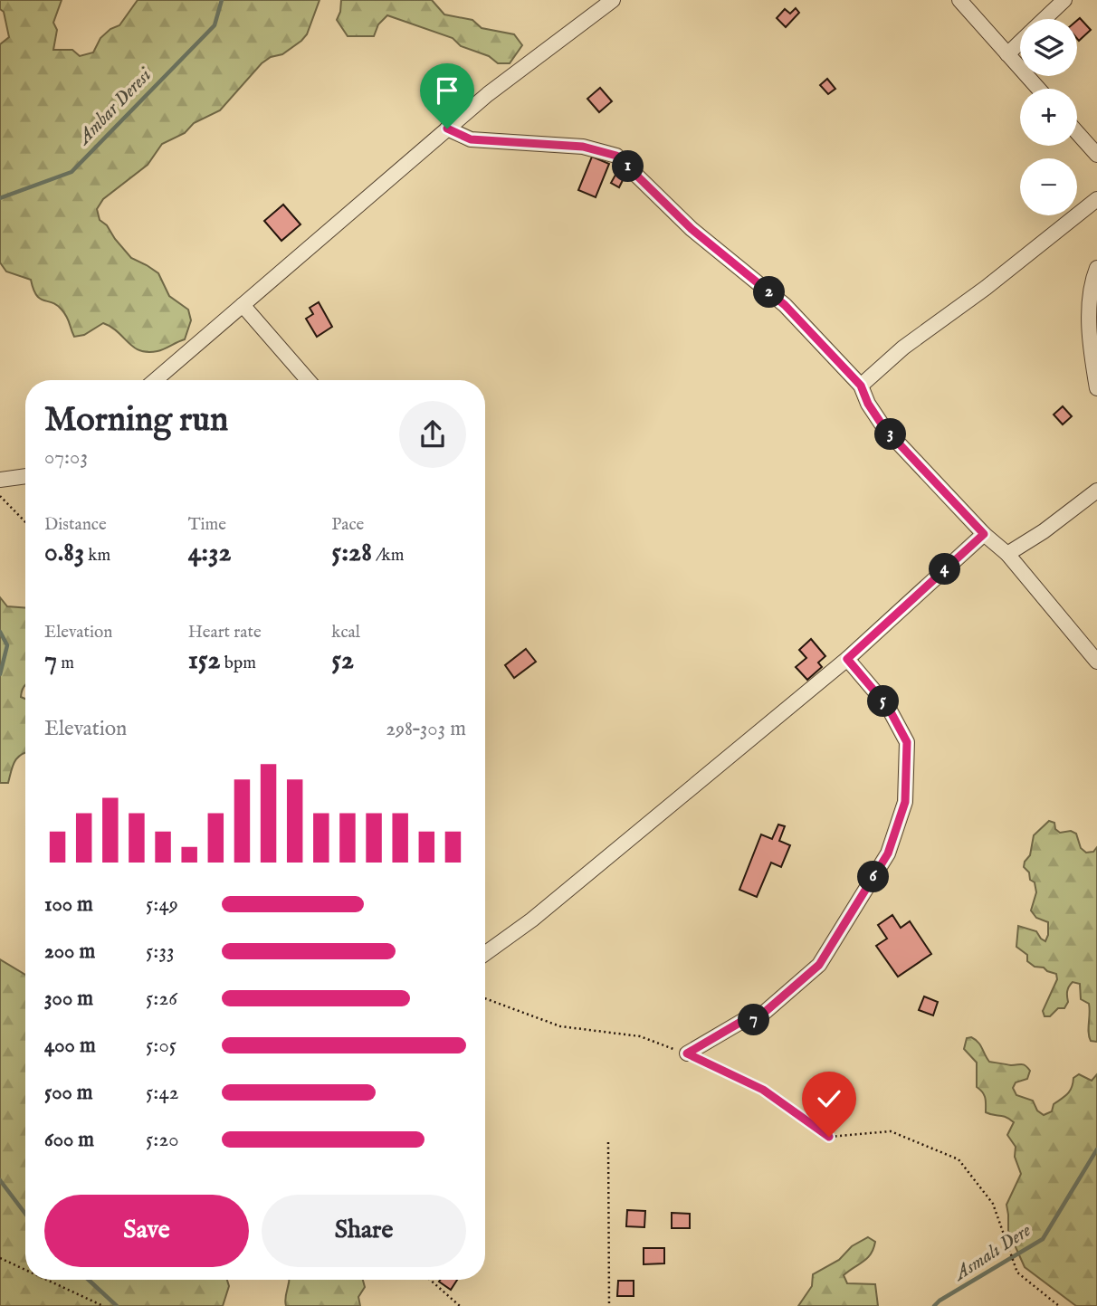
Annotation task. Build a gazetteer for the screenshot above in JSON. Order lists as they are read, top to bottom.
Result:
{
  "water": ["Ambar Deresi", "Asmalı Dere"],
  "page": {
    "map_buttons": ["+", "−"],
    "pins": [
      "1",
      "2",
      "3",
      "4",
      "5",
      "6",
      "7"
    ],
    "heading": ["Morning run", "07:03"],
    "stats": [
      ["Distance", "0.83 km"],
      ["Time", "4:32"],
      ["Pace", "5:28 /km"],
      ["Elevation", "7 m"],
      ["Heart rate", "152 bpm"],
      ["kcal", "52"]
    ],
    "chart": ["Elevation", "298–303 m"],
    "list": [
      {
        "name": "100 m",
        "note": "5:49"
      },
      {
        "name": "200 m",
        "note": "5:33"
      },
      {
        "name": "300 m",
        "note": "5:26"
      },
      {
        "name": "400 m",
        "note": "5:05"
      },
      {
        "name": "500 m",
        "note": "5:42"
      },
      {
        "name": "600 m",
        "note": "5:20"
      }
    ],
    "buttons": ["Save", "Share"]
  }
}
